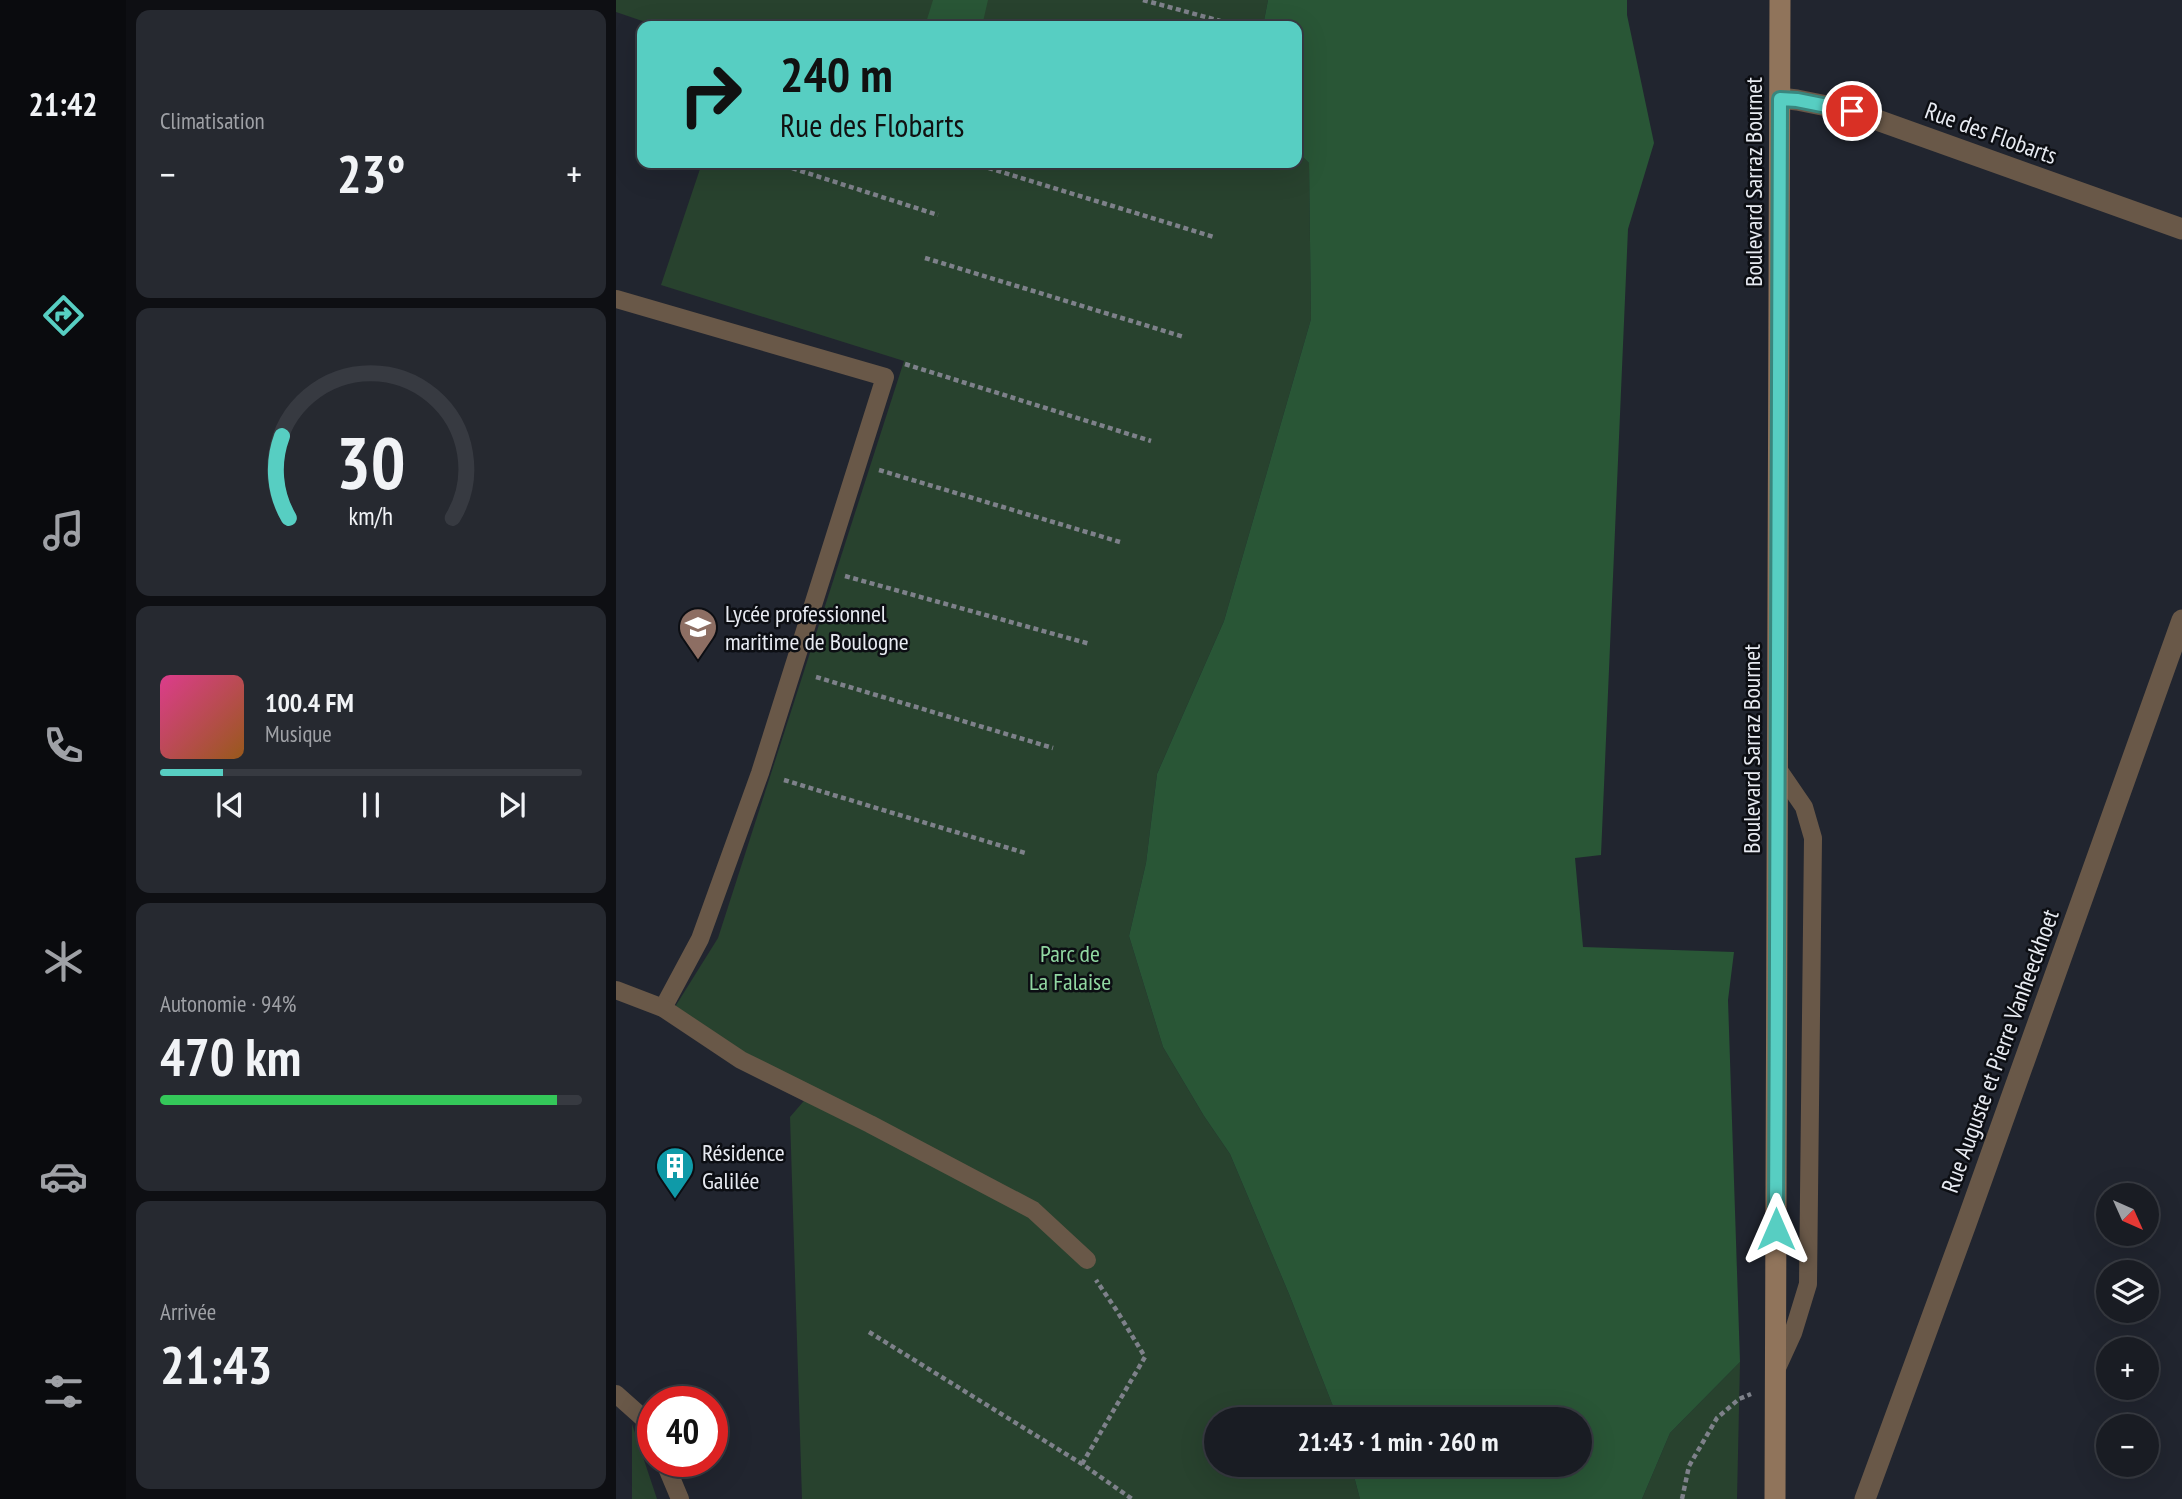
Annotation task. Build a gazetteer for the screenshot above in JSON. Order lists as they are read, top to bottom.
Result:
{
  "streets": {
    "street": ["Rue des Flobarts", "Boulevard Sarraz Bournet", "Rue Auguste et Pierre Vanheeckhoet"]
  },
  "crossings": [
    ["Rue des Flobarts", "Boulevard Sarraz Bournet"]
  ],
  "parks": ["Parc de La Falaise"],
  "places": {
    "school or university": ["Lycée professionnel maritime de Boulogne"],
    "building": ["Résidence Galilée"]
  },
  "north": "bottom right",
  "page": {
    "tabs": "21:42",
    "tile": [
      "Climatisation",
      ["Autonomie · 94%", "470 km"],
      ["Arrivée", "21:43"]
    ],
    "turn": ["240 m", "Rue des Flobarts"],
    "heat": ["−", "23°", "+"],
    "song": ["100.4 FM", "Musique"],
    "map_buttons": ["+", "−"],
    "limit": "40",
    "trip": "21:43 · 1 min · 260 m",
    "gauge": ["30", "km/h"]
  }
}
